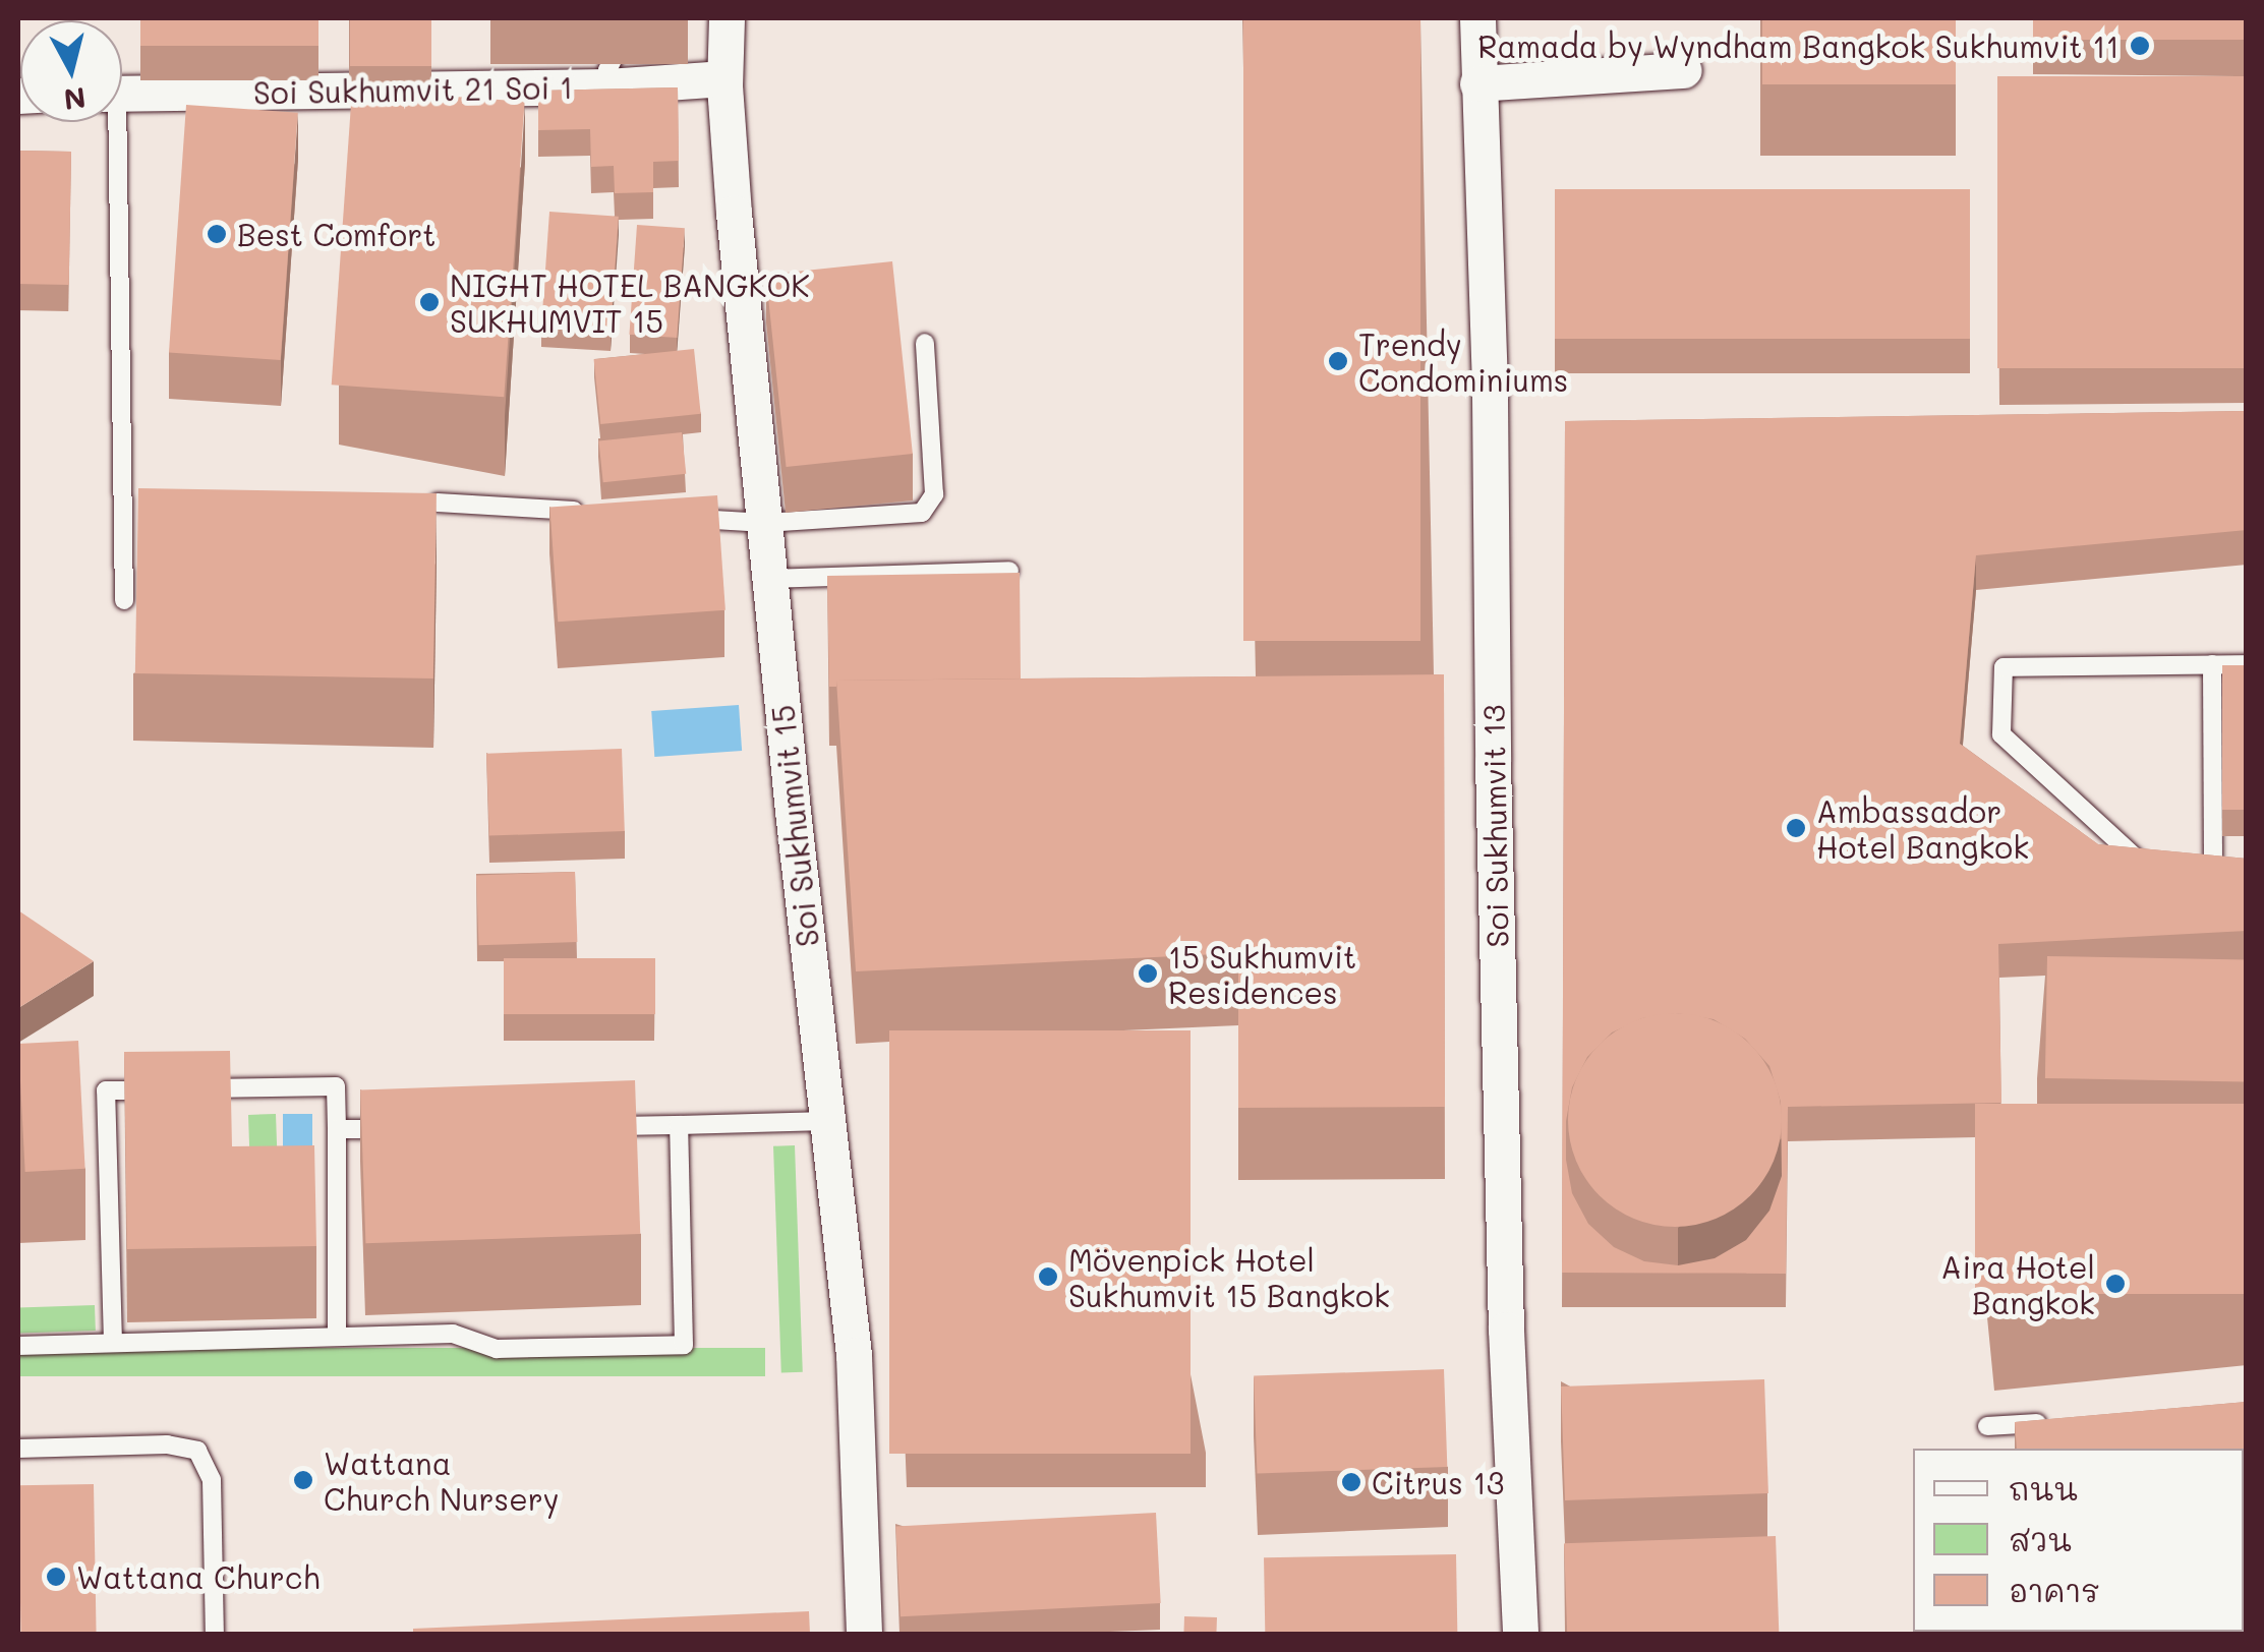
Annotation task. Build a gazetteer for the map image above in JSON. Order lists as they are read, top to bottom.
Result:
{
  "streets": {
    "street": ["Soi Sukhumvit 21 Soi 1", "Soi Sukhumvit 15", "Soi Sukhumvit 13"]
  },
  "crossings": [
    ["Soi Sukhumvit 21 Soi 1", "Soi Sukhumvit 15"]
  ],
  "places": [
    "Ramada by Wyndham Bangkok Sukhumvit 11",
    "Best Comfort",
    "NIGHT HOTEL BANGKOK SUKHUMVIT 15",
    "Trendy Condominiums",
    "Ambassador Hotel Bangkok",
    "15 Sukhumvit Residences",
    "Mövenpick Hotel Sukhumvit 15 Bangkok",
    "Aira Hotel Bangkok",
    "Wattana Church Nursery",
    "Citrus 13",
    "Wattana Church"
  ],
  "legend": ["ถนน", "สวน", "อาคาร"],
  "north": "bottom"
}
